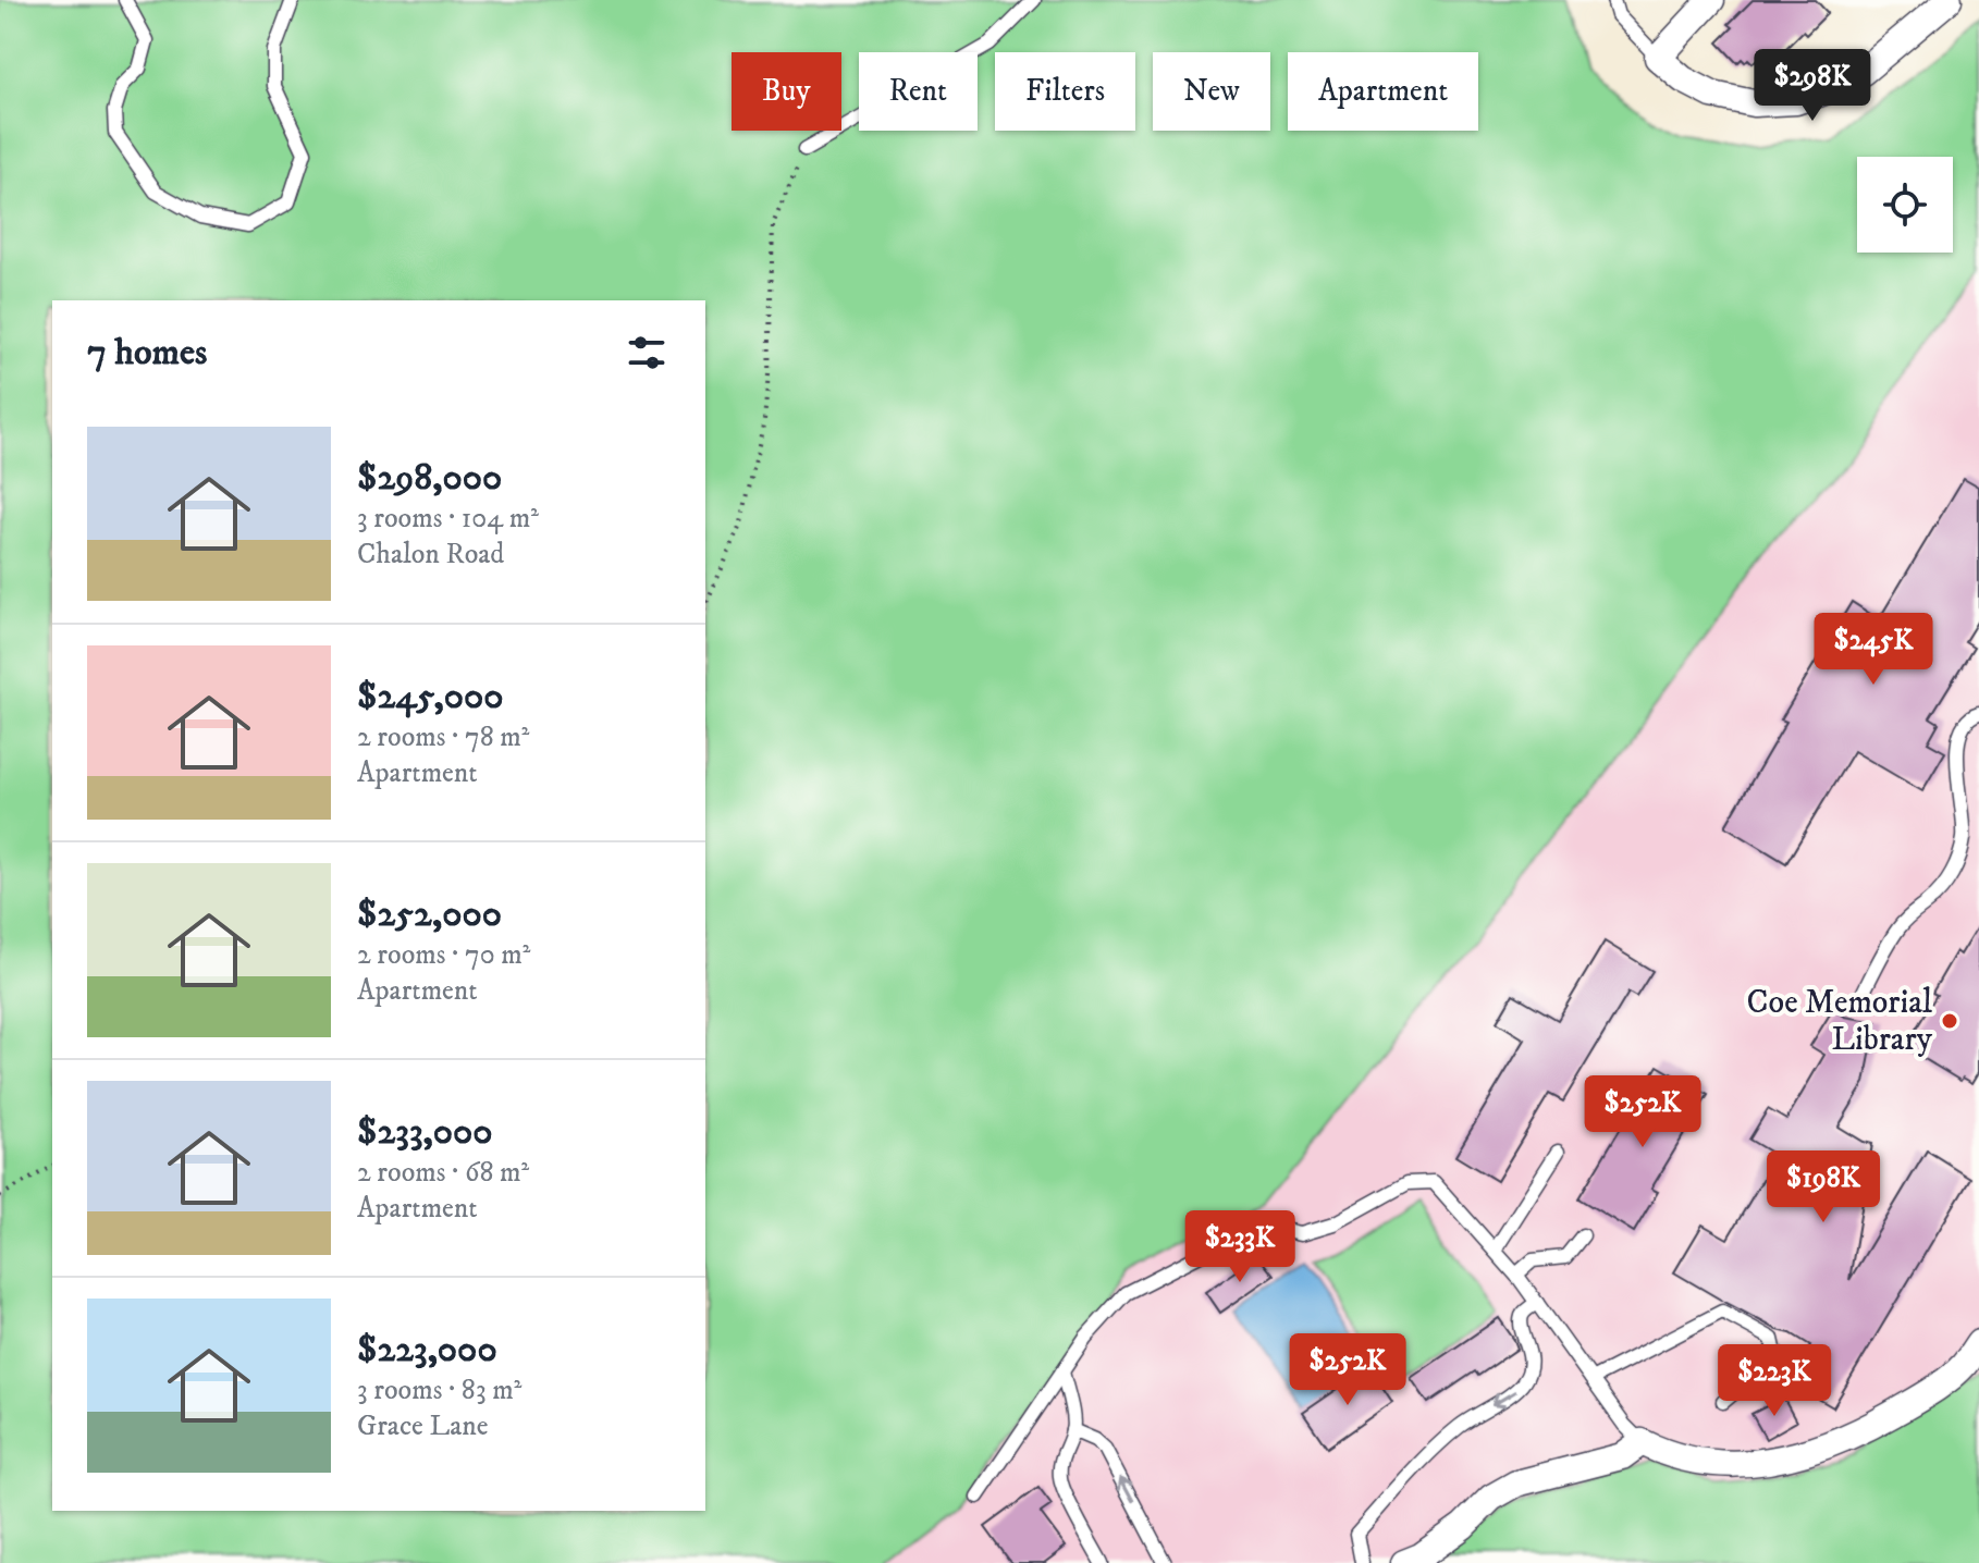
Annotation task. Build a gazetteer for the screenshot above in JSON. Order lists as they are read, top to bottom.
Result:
{
  "places": ["Coe Memorial Library"],
  "page": {
    "price": [
      "$298K",
      "$245K",
      "$252K",
      "$198K",
      "$233K",
      "$252K",
      "$223K"
    ],
    "chip": [
      "Buy",
      "Rent",
      "Filters",
      "New",
      "Apartment"
    ],
    "heading": "7 homes",
    "list": [
      {
        "name": "$298,000",
        "note": "3 rooms · 104 m² · Chalon Road"
      },
      {
        "name": "$245,000",
        "note": "2 rooms · 78 m² · Apartment"
      },
      {
        "name": "$252,000",
        "note": "2 rooms · 70 m² · Apartment"
      },
      {
        "name": "$233,000",
        "note": "2 rooms · 68 m² · Apartment"
      },
      {
        "name": "$223,000",
        "note": "3 rooms · 83 m² · Grace Lane"
      }
    ]
  }
}
